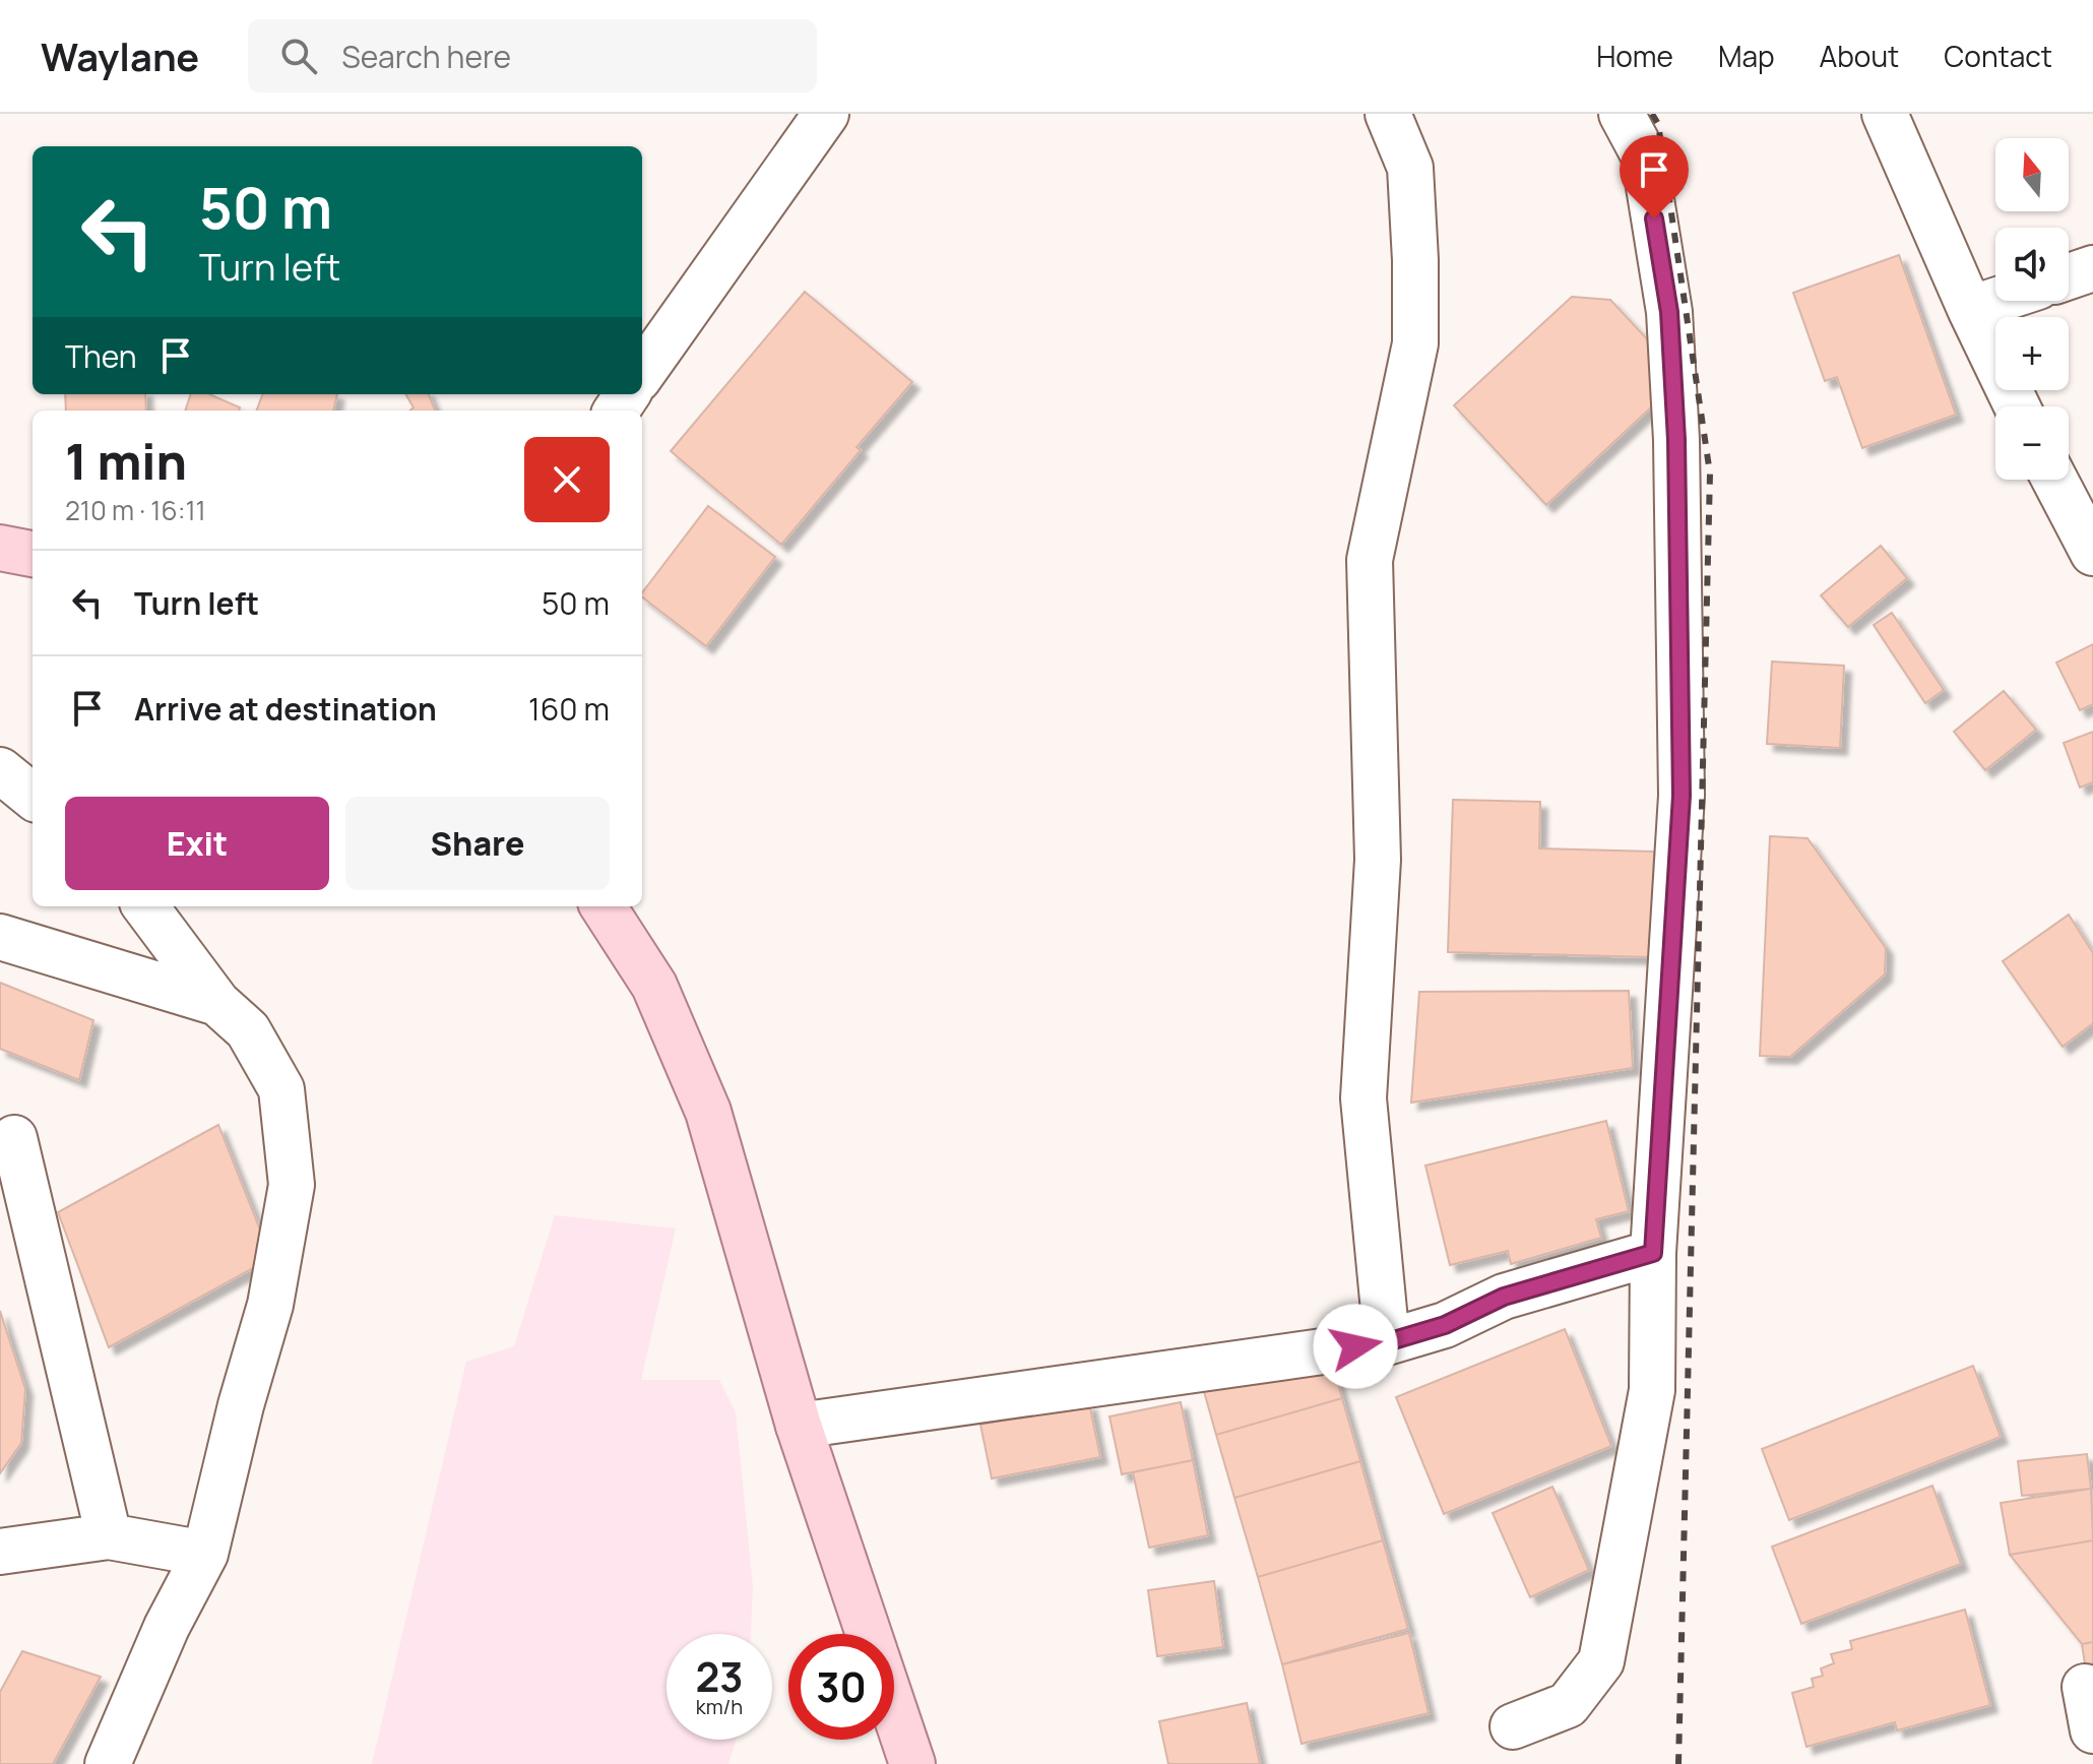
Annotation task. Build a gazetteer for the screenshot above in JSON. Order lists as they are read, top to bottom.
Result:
{
  "north": "top",
  "page": {
    "header": "Waylane",
    "search": "Search here",
    "nav": [
      "Home",
      "Map",
      "About",
      "Contact"
    ],
    "map_buttons": ["+", "−"],
    "turn": ["50 m", "Turn left"],
    "then": "Then",
    "heading": ["1 min", "210 m · 16:11"],
    "list": [
      {
        "name": "Turn left",
        "value": "50 m"
      },
      {
        "name": "Arrive at destination",
        "value": "160 m"
      }
    ],
    "buttons": ["Exit", "Share"],
    "speed": "23 km/h",
    "limit": "30"
  }
}
